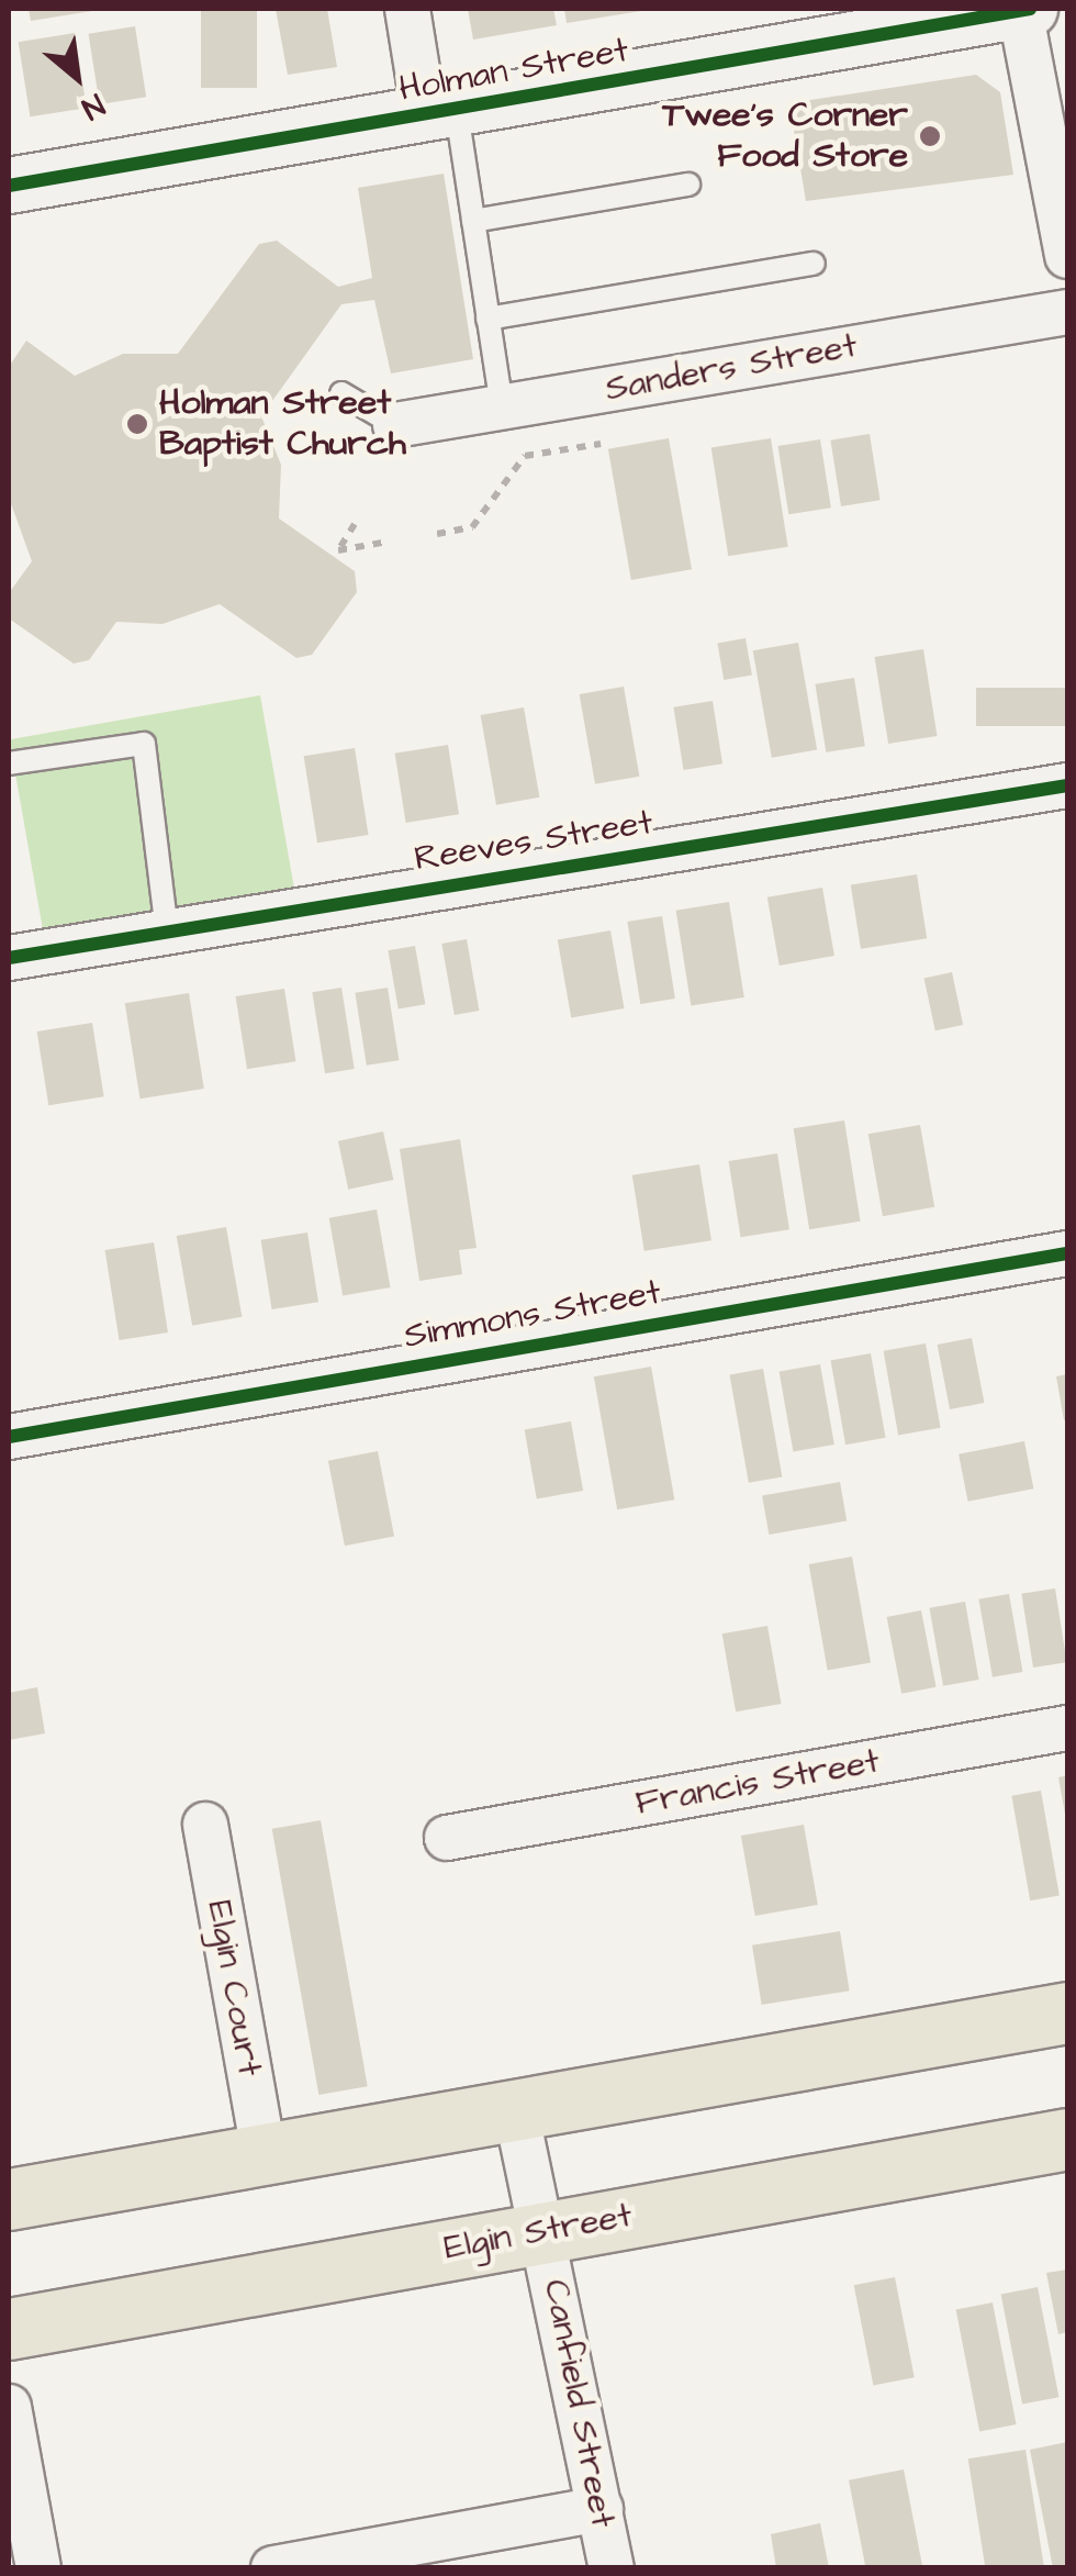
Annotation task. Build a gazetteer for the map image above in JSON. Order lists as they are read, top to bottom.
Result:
{
  "streets": {
    "main road": ["Elgin Street"],
    "street": [
      "Holman Street",
      "Sanders Street",
      "Reeves Street",
      "Simmons Street",
      "Francis Street",
      "Elgin Court",
      "Canfield Street"
    ]
  },
  "crossings": [
    ["Elgin Street", "Canfield Street"]
  ],
  "places": ["Twee's Corner Food Store", "Holman Street Baptist Church"],
  "north": "bottom right"
}
